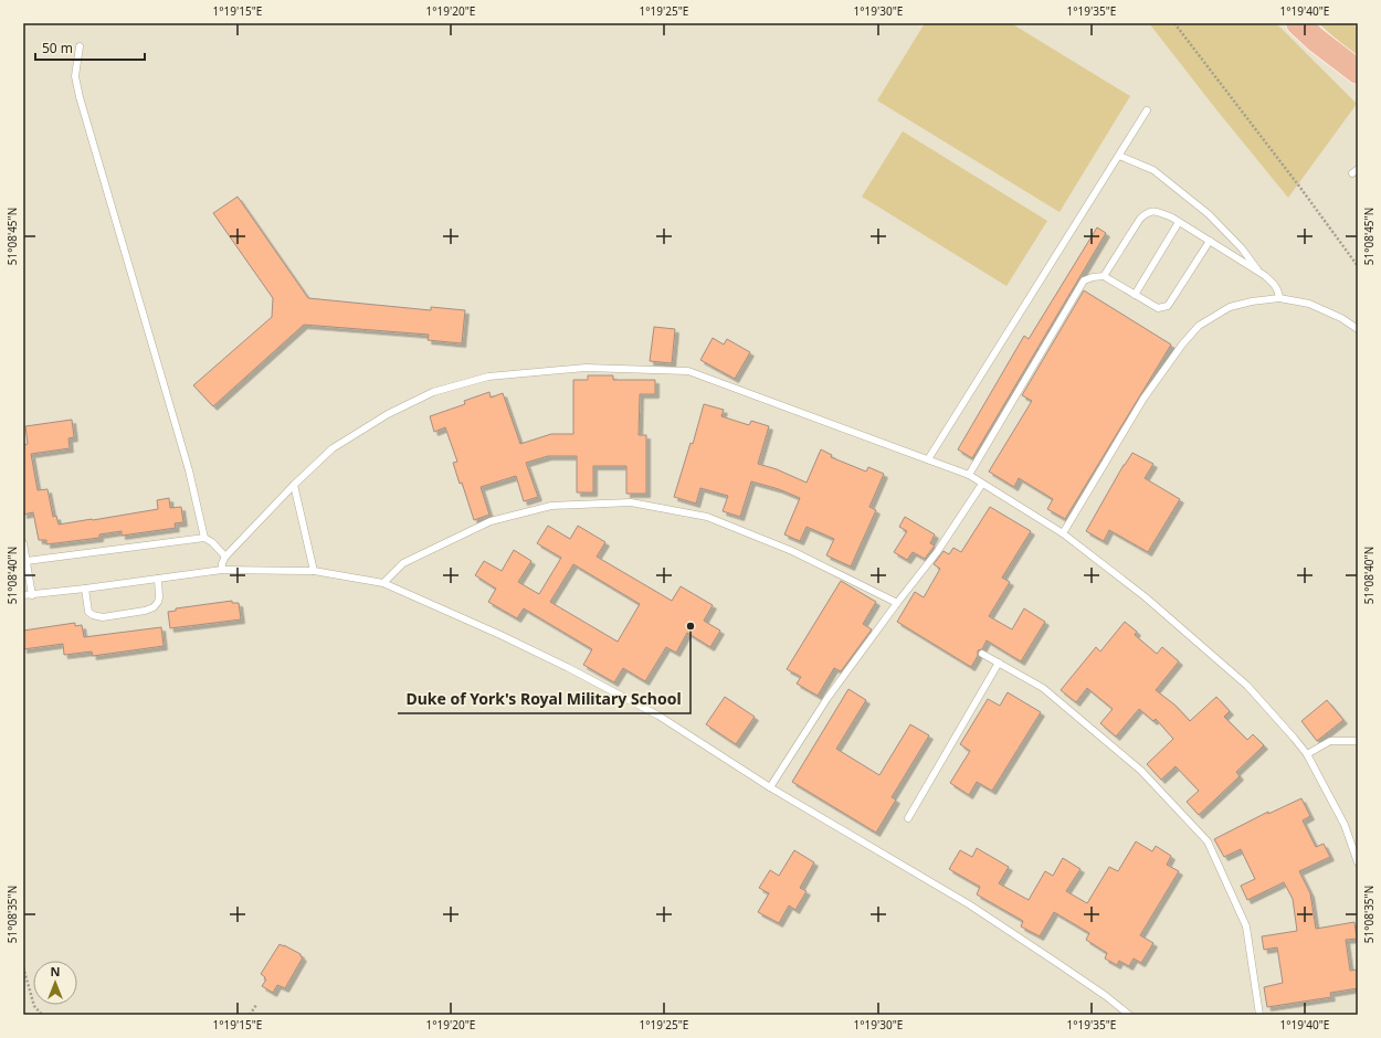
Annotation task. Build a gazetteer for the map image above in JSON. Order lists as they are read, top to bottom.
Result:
{
  "places": ["Duke of York's Royal Military School"],
  "scale_bar": "50 m",
  "north": "top",
  "coordinates": [
    "1°19'15\"E",
    "1°19'20\"E",
    "1°19'25\"E",
    "1°19'30\"E",
    "1°19'35\"E",
    "1°19'40\"E",
    "51°08'45\"N",
    "51°08'40\"N",
    "51°08'35\"N"
  ]
}
